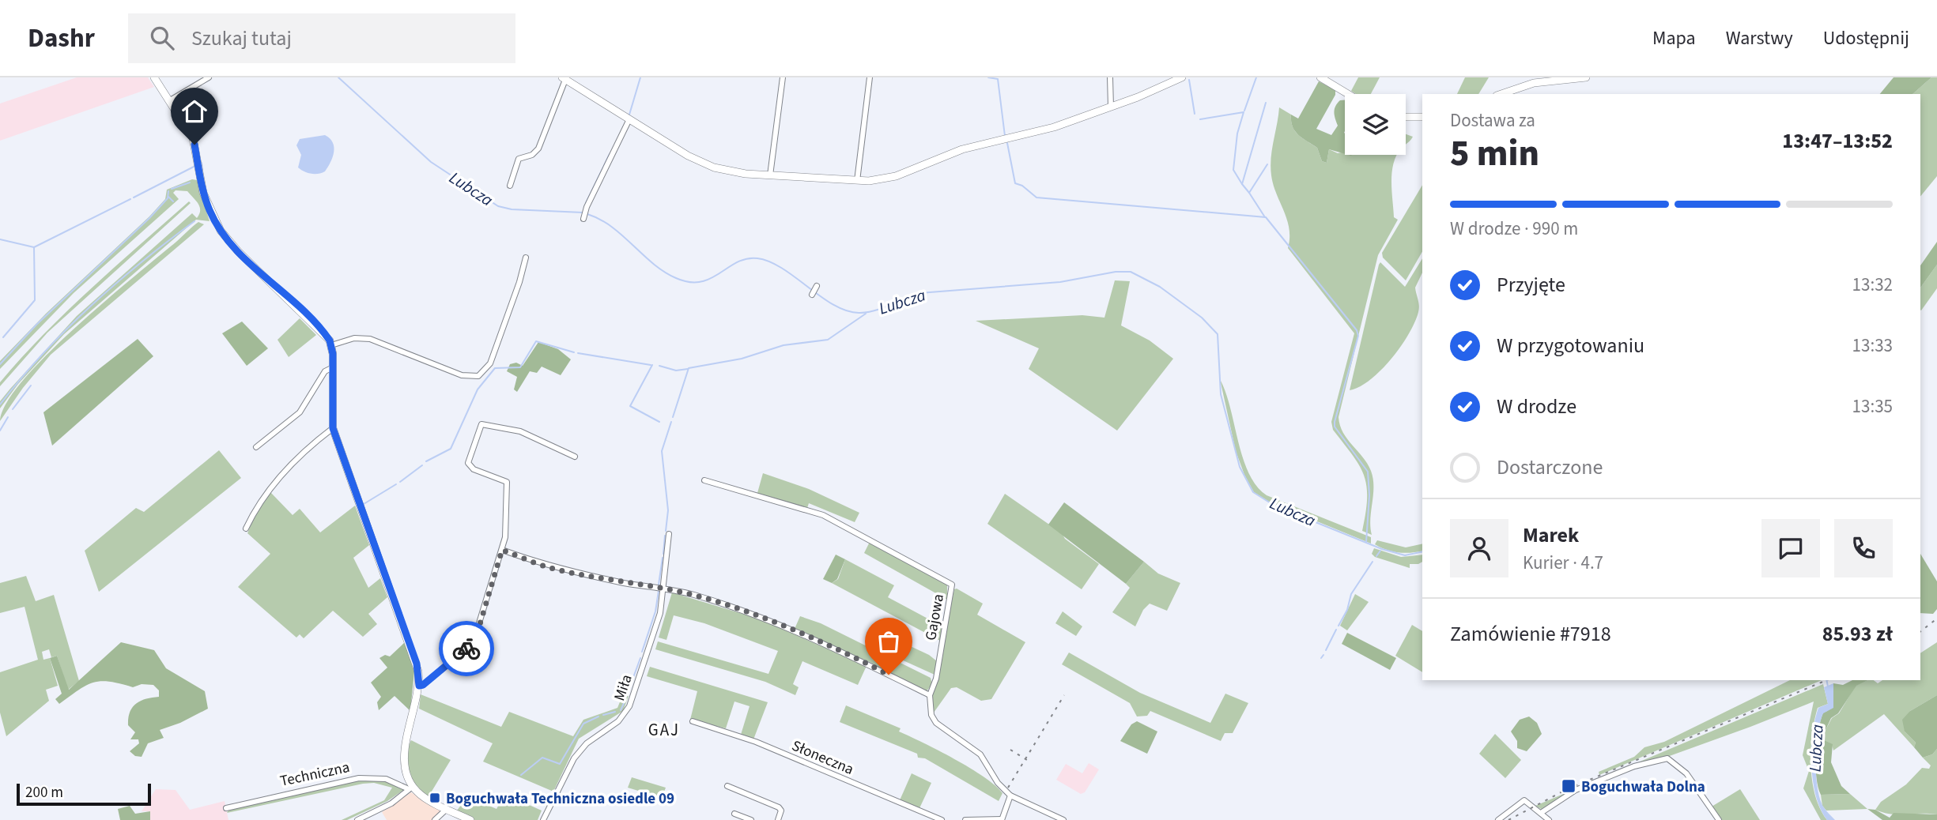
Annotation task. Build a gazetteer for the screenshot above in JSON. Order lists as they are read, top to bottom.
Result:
{
  "streets": {
    "street": [
      "Gajowa",
      "Miła",
      "Słoneczna",
      "Techniczna"
    ]
  },
  "districts": ["GAJ"],
  "water": ["Lubcza"],
  "places": {
    "transit": ["Boguchwała Dolna", "Boguchwała Techniczna osiedle 09"]
  },
  "scale_bar": "200 m",
  "page": {
    "header": "Dashr",
    "search": "Szukaj tutaj",
    "nav": ["Mapa", "Warstwy", "Udostępnij"],
    "heading": ["5 min", "Dostawa za", "13:47–13:52"],
    "panel": [
      "Marek",
      "Kurier · 4.7",
      "Zamówienie #7918",
      "85.93 zł"
    ],
    "bar": "W drodze · 990 m",
    "list": [
      ["Przyjęte", "13:32"],
      ["W przygotowaniu", "13:33"],
      ["W drodze", "13:35"],
      "Dostarczone"
    ],
    "scale": "200 m"
  }
}
